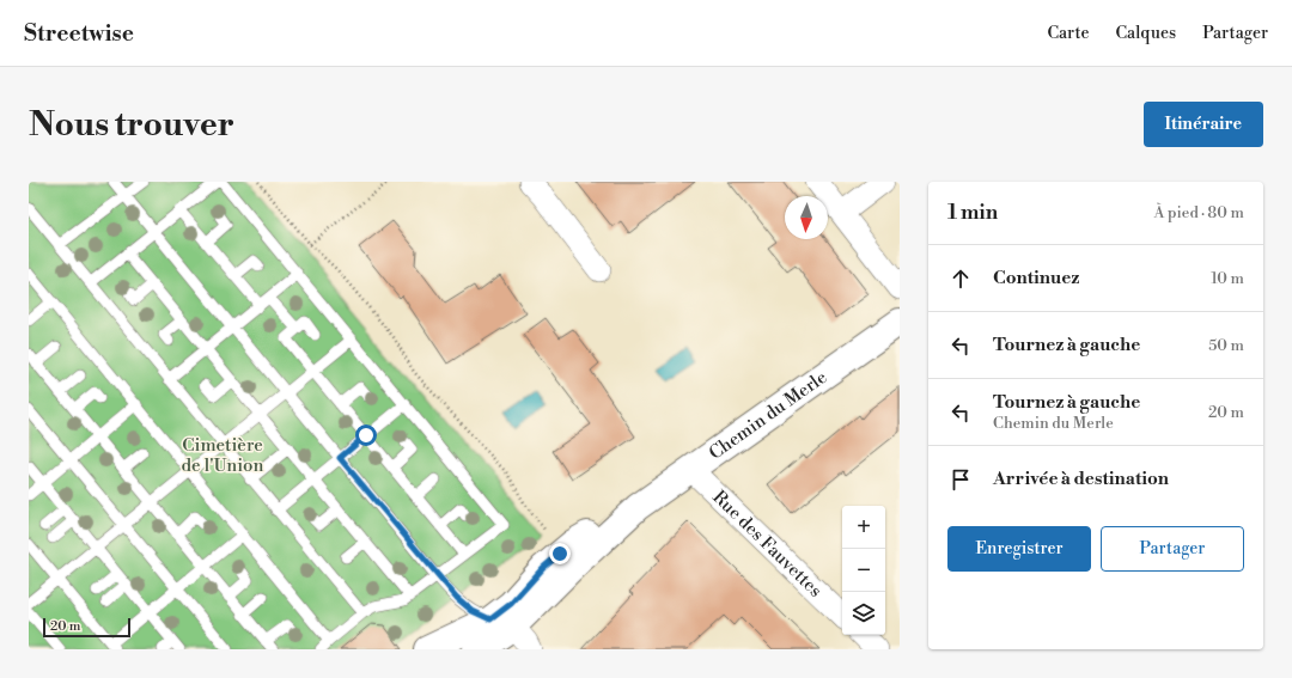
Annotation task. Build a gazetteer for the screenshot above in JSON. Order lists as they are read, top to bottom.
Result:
{
  "streets": {
    "street": ["Chemin du Merle", "Rue des Fauvettes"]
  },
  "crossings": [
    ["Chemin du Merle", "Rue des Fauvettes"]
  ],
  "parks": ["Cimetière de l'Union"],
  "scale_bar": "20 m",
  "north": "bottom",
  "page": {
    "header": "Streetwise",
    "nav": ["Carte", "Calques", "Partager"],
    "buttons": [
      "Itinéraire",
      ["Enregistrer", "Partager"]
    ],
    "title": "Nous trouver",
    "heading": ["1 min", "À pied · 80 m"],
    "list": [
      ["Continuez", "10 m"],
      ["Tournez à gauche", "50 m"],
      ["Tournez à gauche", "Chemin du Merle", "20 m"],
      "Arrivée à destination"
    ],
    "map_buttons": ["+", "−"],
    "scale": "20 m"
  }
}
